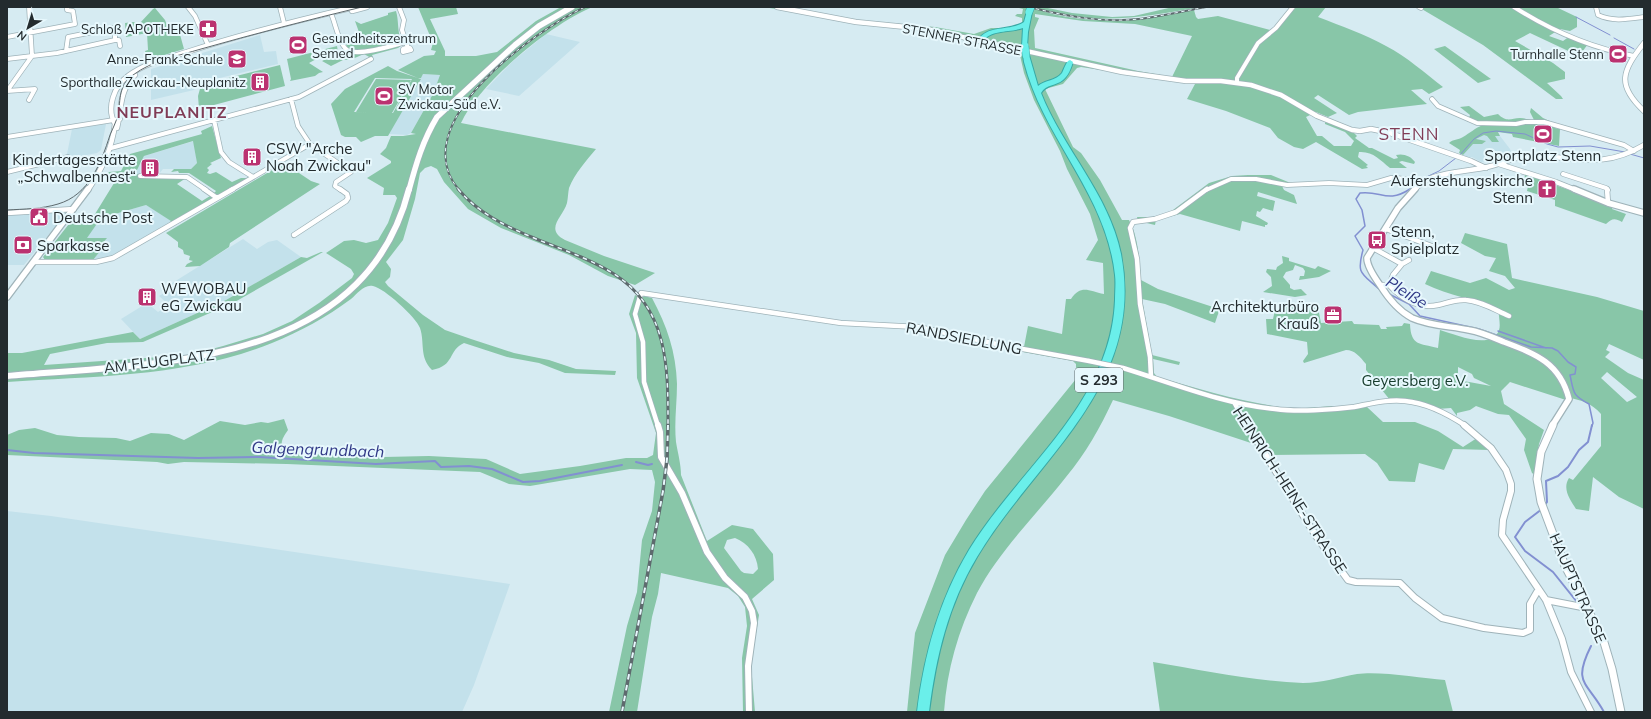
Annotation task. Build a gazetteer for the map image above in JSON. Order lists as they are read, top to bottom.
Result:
{
  "streets": {
    "highway": ["S 293"],
    "main road": ["AM FLUGPLATZ"],
    "street": [
      "STENNER STRASSE",
      "RANDSIEDLUNG",
      "HEINRICH-HEINE-STRASSE",
      "HAUPTSTRASSE"
    ]
  },
  "crossings": [
    ["RANDSIEDLUNG", "HEINRICH-HEINE-STRASSE"]
  ],
  "districts": ["NEUPLANITZ", "STENN"],
  "water": ["Pleiße", "Galgengrundbach"],
  "parks": ["Geyersberg e.V."],
  "places": {
    "pharmacy": ["Schloß APOTHEKE"],
    "sports": [
      "Gesundheitszentrum Semed",
      "Turnhalle Stenn",
      "SV Motor Zwickau-Süd e.V.",
      "Sportplatz Stenn"
    ],
    "school or university": ["Anne-Frank-Schule"],
    "building": [
      "Sporthalle Zwickau-Neuplanitz",
      "CSW \"Arche Noah Zwickau\"",
      "Kindertagesstätte „Schwalbennest“",
      "WEWOBAU eG Zwickau"
    ],
    "church": ["Auferstehungskirche Stenn"],
    "public building": ["Deutsche Post"],
    "bus stop": ["Stenn, Spielplatz"],
    "bank": ["Sparkasse"],
    "office": ["Architekturbüro Krauß"]
  },
  "north": "bottom left"
}
